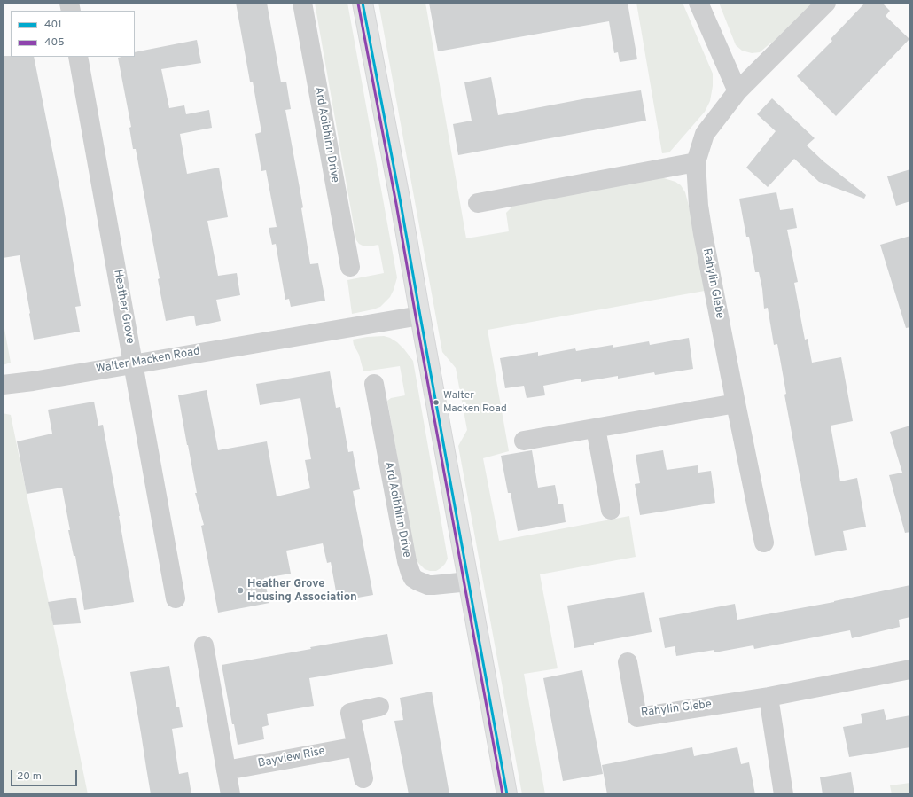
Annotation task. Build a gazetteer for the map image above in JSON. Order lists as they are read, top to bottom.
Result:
{
  "streets": {
    "street": [
      "Ard Aoibhinn Drive",
      "Rahylin Glebe",
      "Heather Grove",
      "Walter Macken Road",
      "Bayview Rise"
    ]
  },
  "crossings": [
    ["Heather Grove", "Walter Macken Road"]
  ],
  "places": ["Walter Macken Road", "Heather Grove Housing Association"],
  "lines": ["transit line 401", "transit line 405"],
  "legend": ["401", "405"],
  "scale_bar": "20 m"
}
